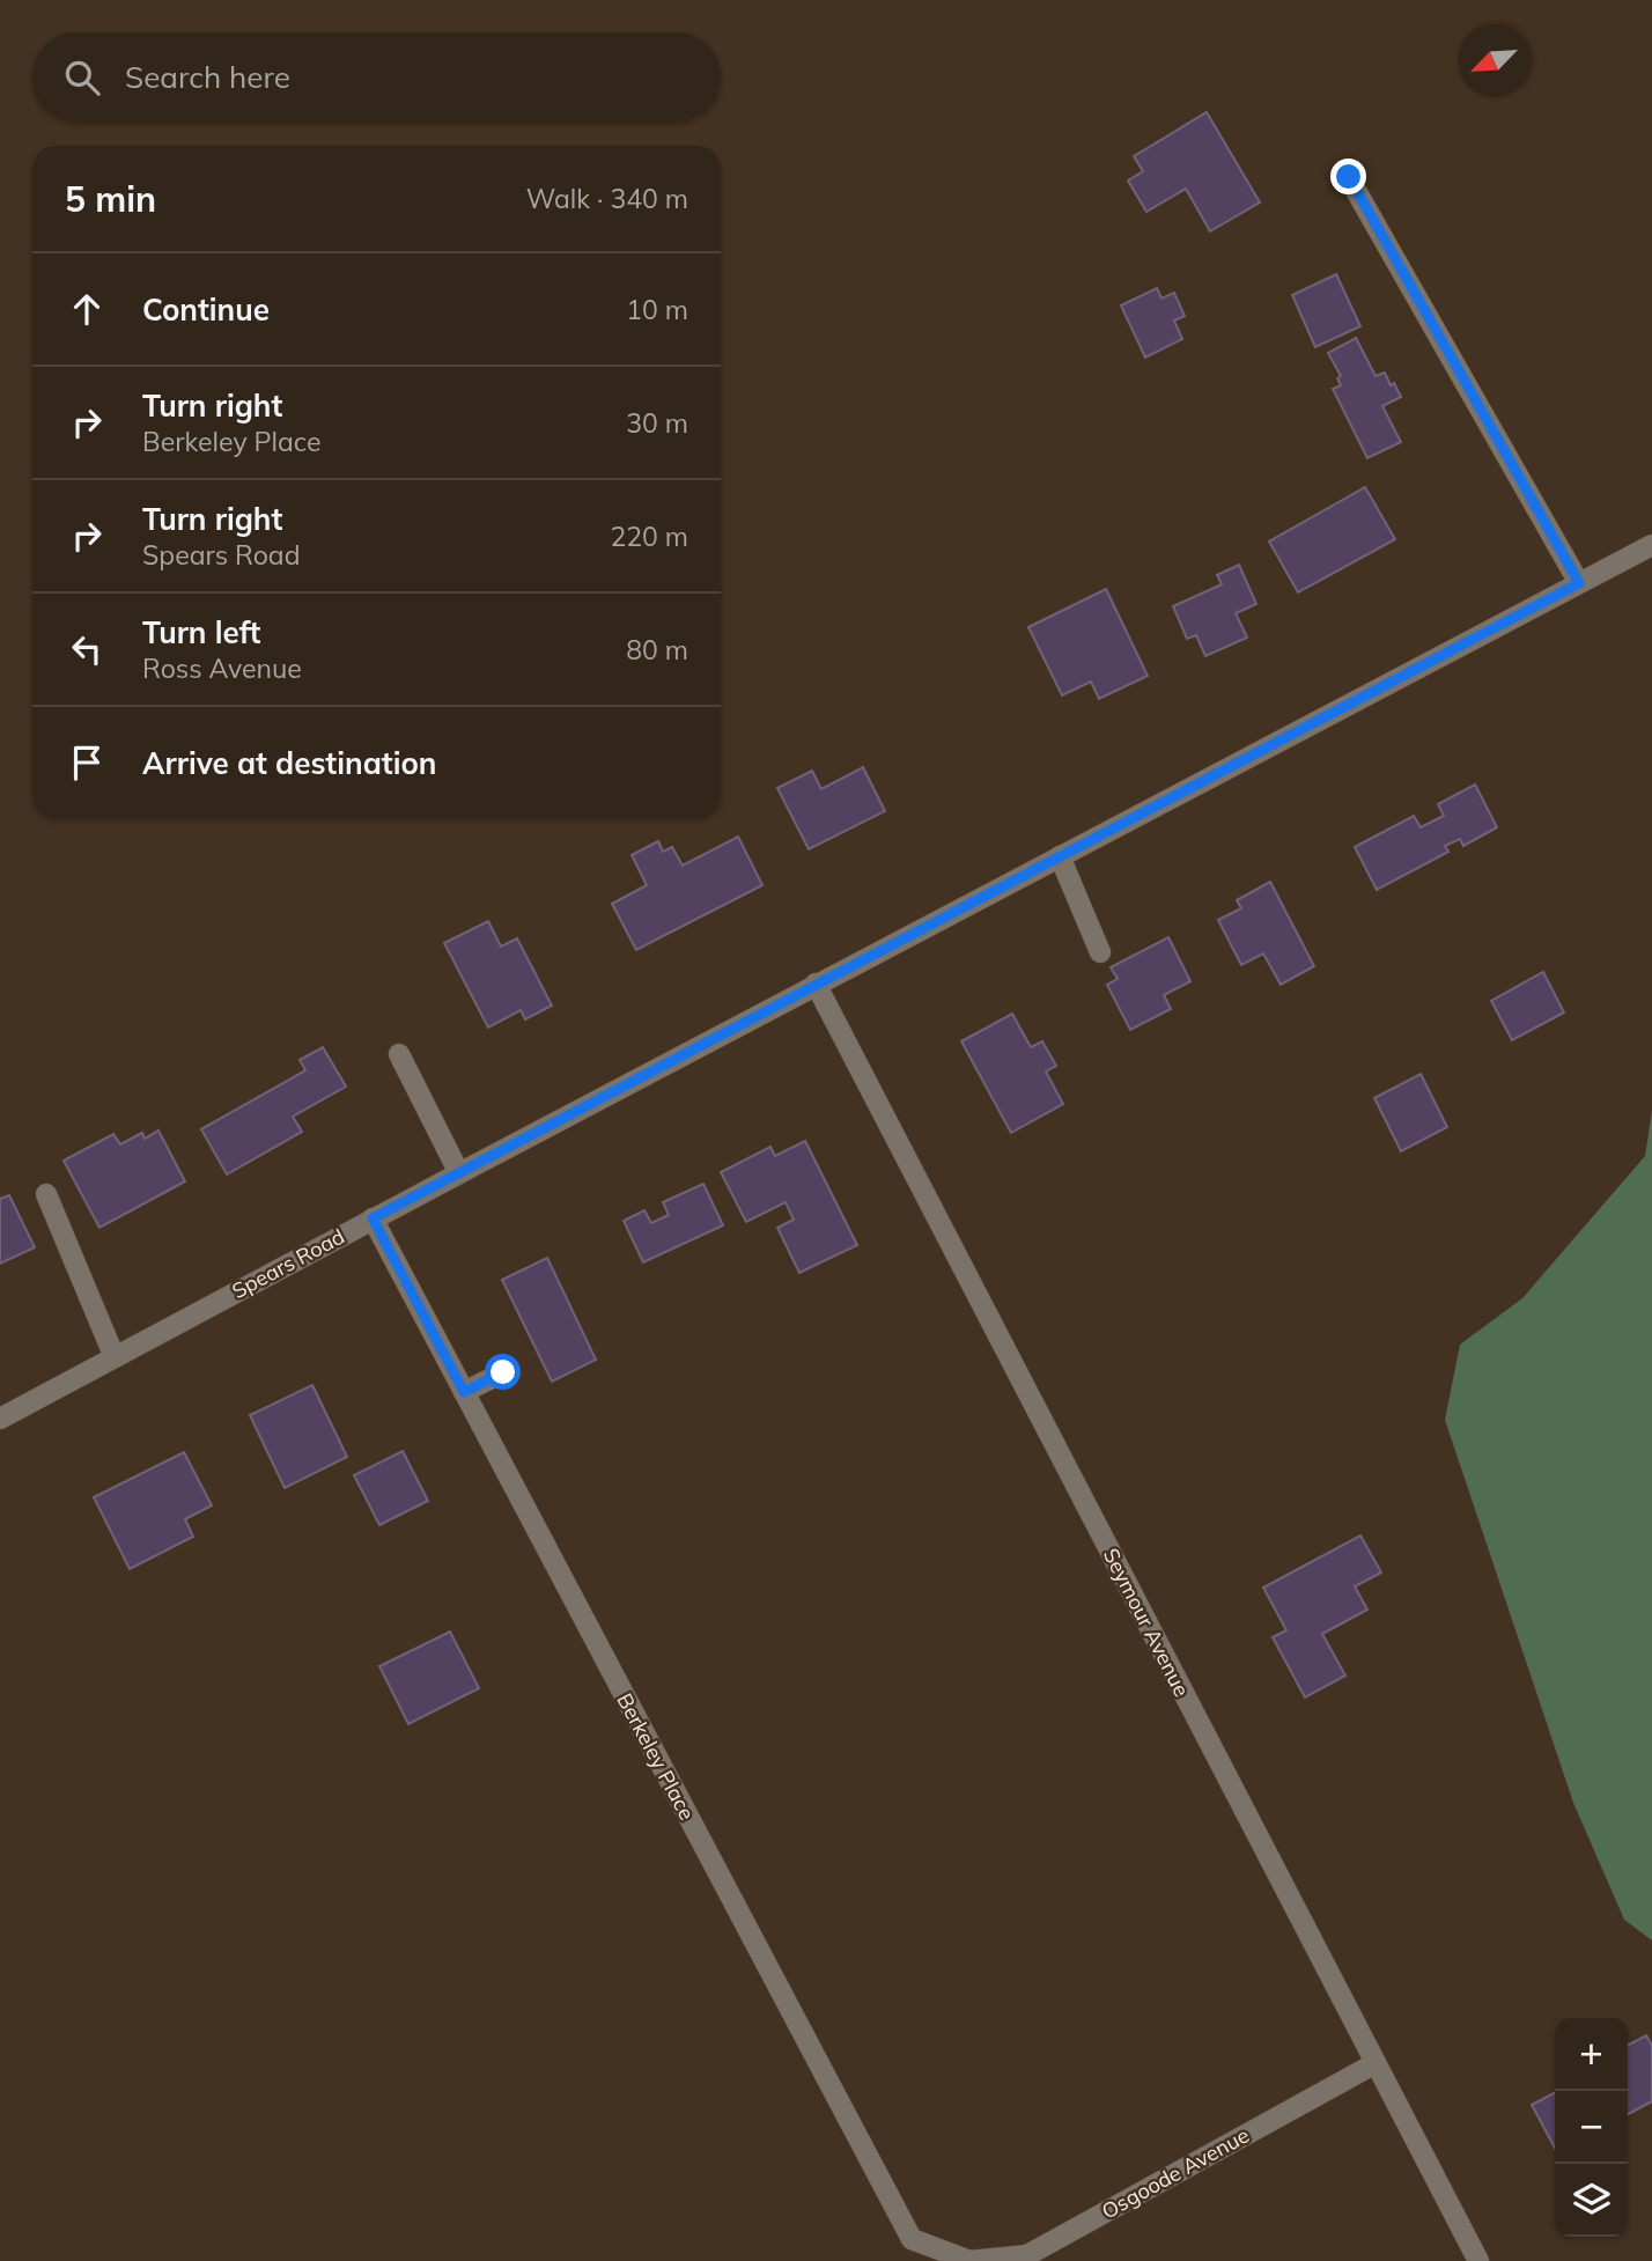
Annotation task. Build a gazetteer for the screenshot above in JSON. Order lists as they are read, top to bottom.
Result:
{
  "streets": {
    "street": [
      "Spears Road",
      "Seymour Avenue",
      "Berkeley Place",
      "Osgoode Avenue"
    ]
  },
  "crossings": [
    ["Spears Road", "Seymour Avenue"],
    ["Spears Road", "Berkeley Place"],
    ["Seymour Avenue", "Osgoode Avenue"],
    ["Berkeley Place", "Osgoode Avenue"]
  ],
  "north": "bottom left",
  "page": {
    "search": "Search here",
    "heading": ["5 min", "Walk · 340 m"],
    "list": [
      ["Continue", "10 m"],
      ["Turn right", "Berkeley Place", "30 m"],
      ["Turn right", "Spears Road", "220 m"],
      ["Turn left", "Ross Avenue", "80 m"],
      "Arrive at destination"
    ],
    "map_buttons": ["+", "−"]
  }
}
